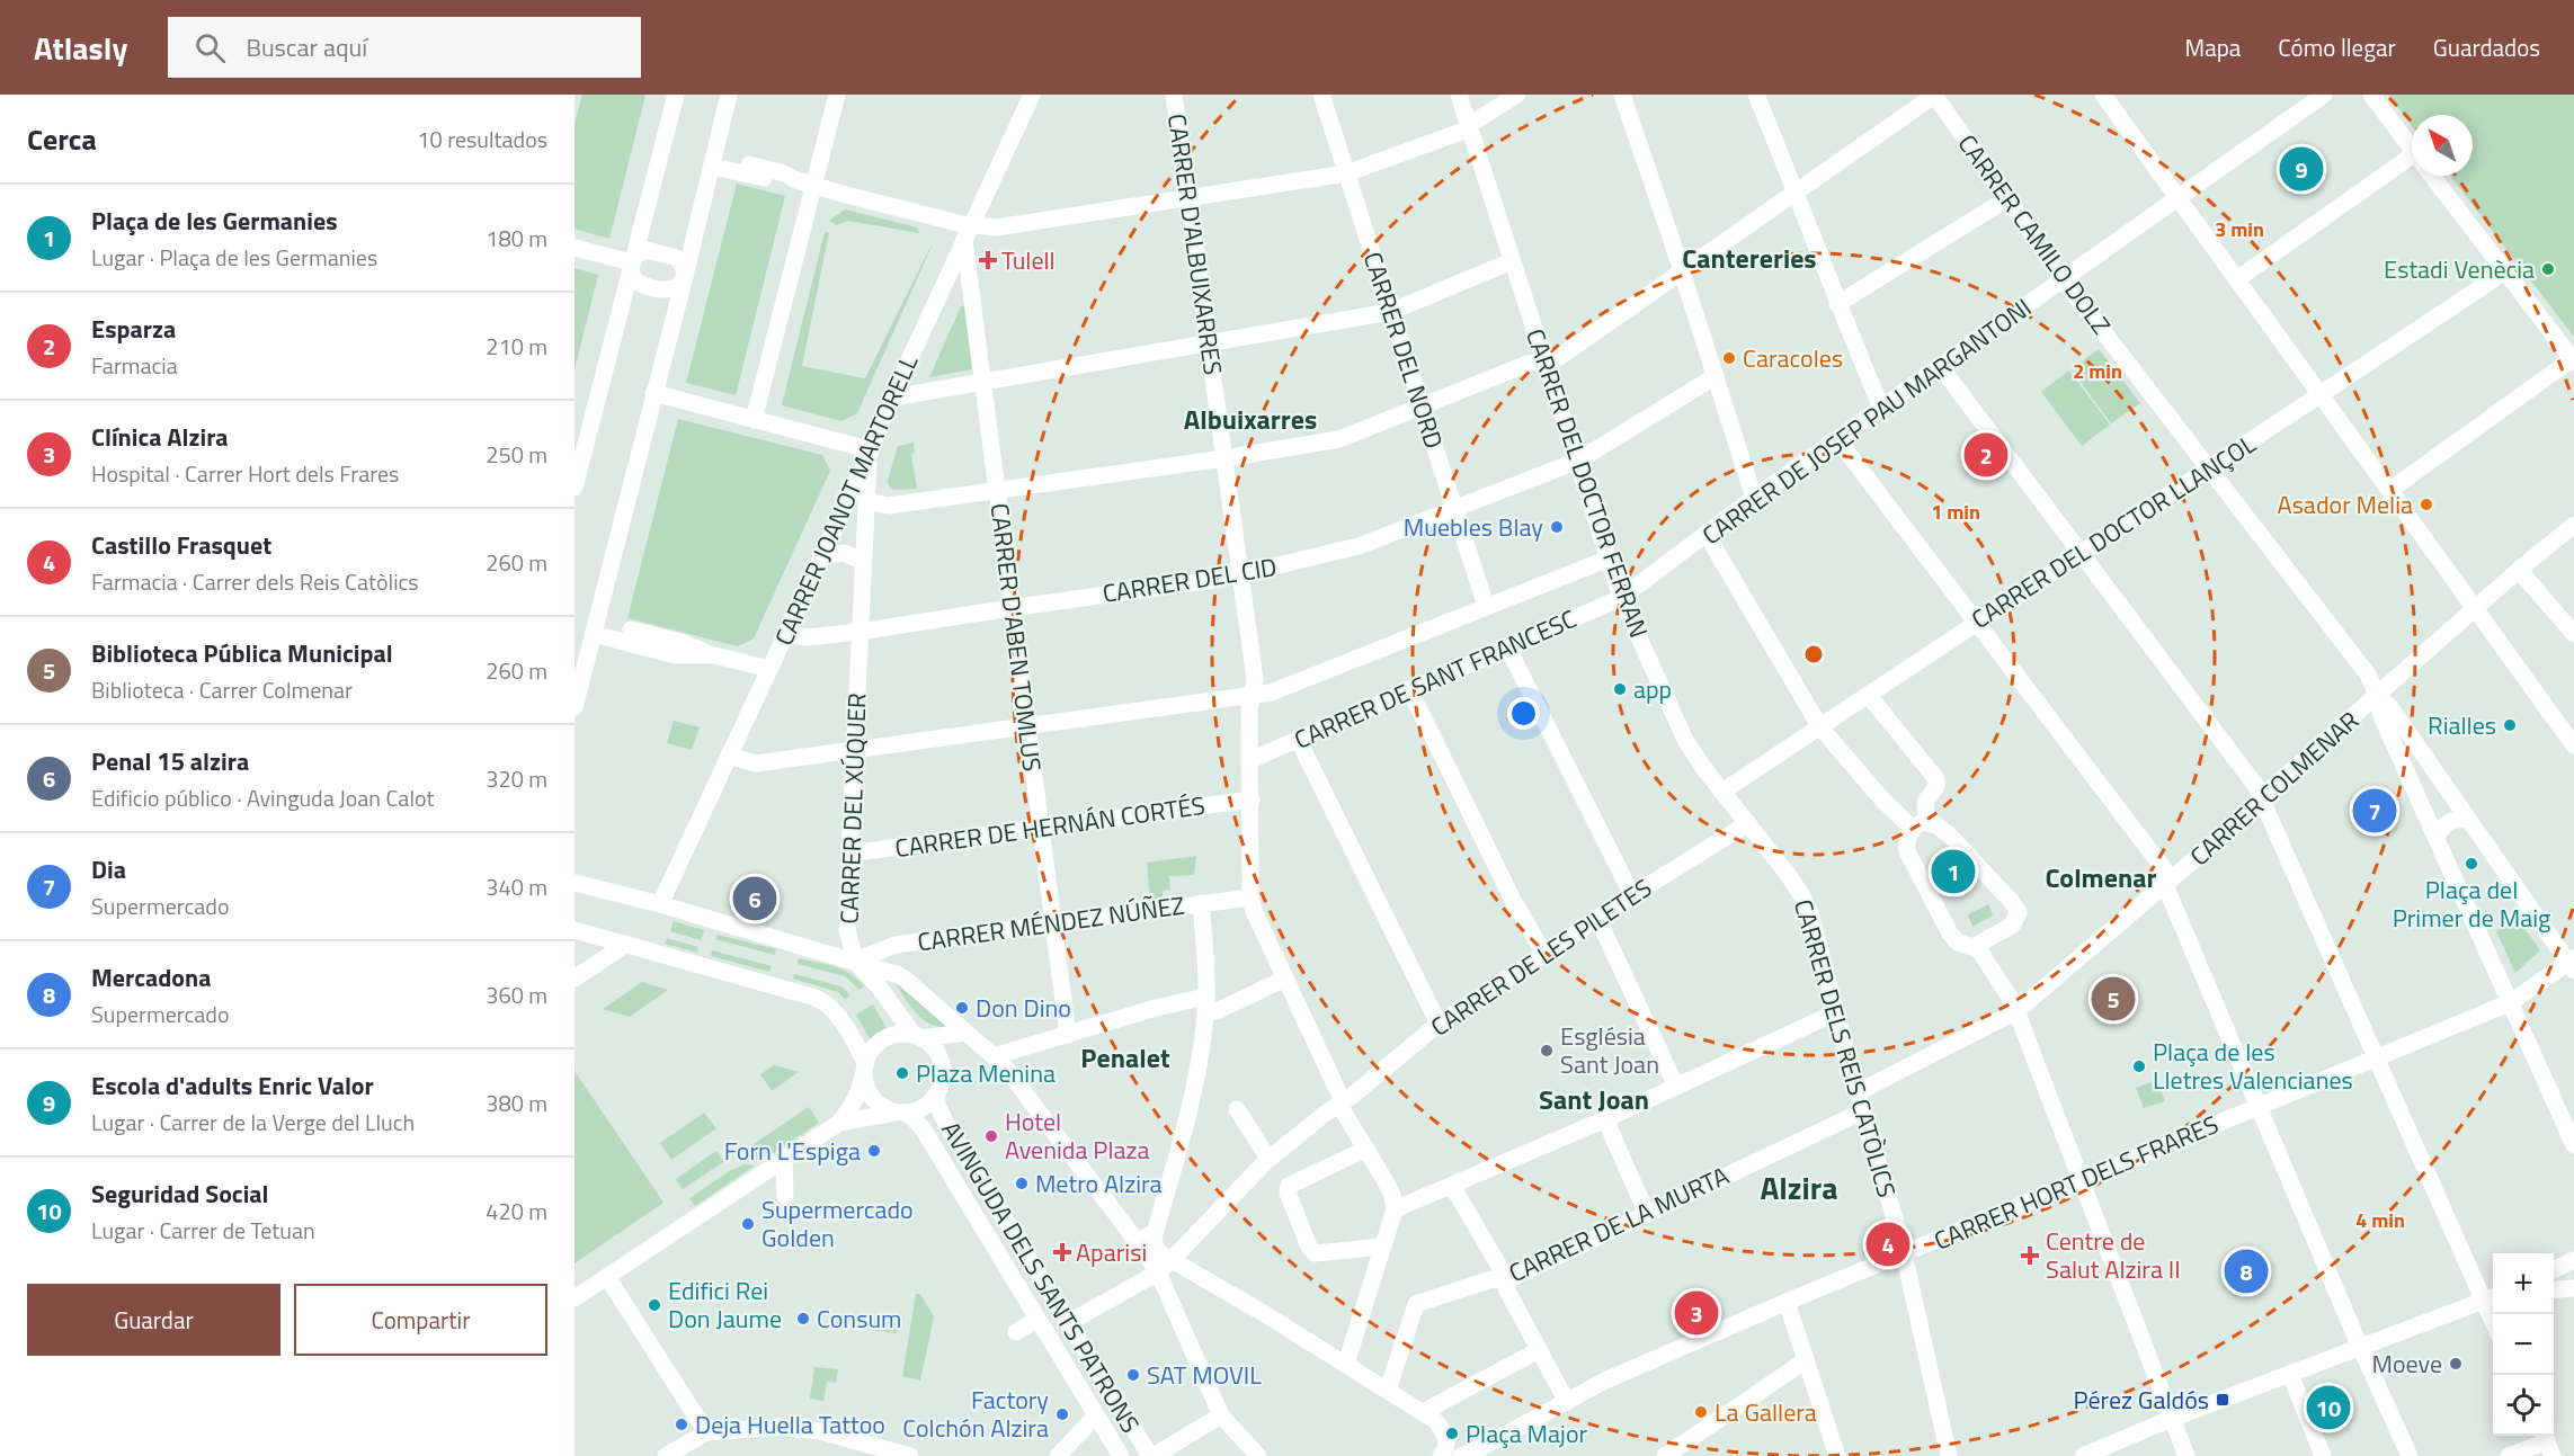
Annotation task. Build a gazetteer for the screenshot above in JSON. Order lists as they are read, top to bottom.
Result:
{
  "streets": {
    "street": [
      "CARRER CAMILO DOLZ",
      "CARRER D'ALBUIXARRES",
      "CARRER DEL NORD",
      "CARRER DE JOSEP PAU MARGANTONI",
      "CARRER DEL DOCTOR FERRAN",
      "CARRER JOANOT MARTORELL",
      "CARRER DEL DOCTOR LLANÇOL",
      "CARRER DEL CID",
      "CARRER D'ABEN TOMLUS",
      "CARRER DE SANT FRANCESC",
      "CARRER COLMENAR",
      "CARRER DEL XÚQUER",
      "CARRER DE HERNÁN CORTÉS",
      "CARRER MÉNDEZ NÚÑEZ",
      "CARRER DE LES PILETES",
      "CARRER DELS REIS CATÒLICS",
      "CARRER HORT DELS FRARES",
      "CARRER DE LA MURTA",
      "AVINGUDA DELS SANTS PATRONS"
    ]
  },
  "crossings": [
    ["CARRER CAMILO DOLZ", "CARRER DE JOSEP PAU MARGANTONI"],
    ["CARRER CAMILO DOLZ", "CARRER DEL DOCTOR LLANÇOL"],
    ["CARRER CAMILO DOLZ", "CARRER COLMENAR"],
    ["CARRER D'ALBUIXARRES", "CARRER DEL CID"],
    ["CARRER D'ALBUIXARRES", "CARRER DE SANT FRANCESC"],
    ["CARRER D'ALBUIXARRES", "CARRER DE HERNÁN CORTÉS"],
    ["CARRER D'ALBUIXARRES", "CARRER MÉNDEZ NÚÑEZ"],
    ["CARRER D'ALBUIXARRES", "CARRER DE LES PILETES"],
    ["CARRER DEL NORD", "CARRER DEL CID"],
    ["CARRER DE JOSEP PAU MARGANTONI", "CARRER DEL DOCTOR FERRAN"],
    ["CARRER DE JOSEP PAU MARGANTONI", "CARRER DE SANT FRANCESC"],
    ["CARRER DEL DOCTOR FERRAN", "CARRER DEL DOCTOR LLANÇOL"],
    ["CARRER DEL DOCTOR FERRAN", "CARRER DEL CID"],
    ["CARRER DEL DOCTOR FERRAN", "CARRER DE SANT FRANCESC"],
    ["CARRER DEL DOCTOR FERRAN", "CARRER DE LES PILETES"],
    ["CARRER DEL DOCTOR FERRAN", "CARRER DELS REIS CATÒLICS"],
    ["CARRER JOANOT MARTORELL", "CARRER DEL CID"],
    ["CARRER JOANOT MARTORELL", "CARRER D'ABEN TOMLUS"],
    ["CARRER JOANOT MARTORELL", "CARRER DEL XÚQUER"],
    ["CARRER DEL CID", "CARRER D'ABEN TOMLUS"],
    ["CARRER DEL CID", "CARRER DEL XÚQUER"],
    ["CARRER D'ABEN TOMLUS", "CARRER DE HERNÁN CORTÉS"],
    ["CARRER D'ABEN TOMLUS", "CARRER MÉNDEZ NÚÑEZ"],
    ["CARRER DEL XÚQUER", "CARRER DE HERNÁN CORTÉS"],
    ["CARRER DEL XÚQUER", "CARRER MÉNDEZ NÚÑEZ"],
    ["CARRER DEL XÚQUER", "CARRER DE LES PILETES"],
    ["CARRER DE LES PILETES", "AVINGUDA DELS SANTS PATRONS"],
    ["CARRER DELS REIS CATÒLICS", "CARRER HORT DELS FRARES"],
    ["CARRER DELS REIS CATÒLICS", "CARRER DE LA MURTA"]
  ],
  "districts": [
    "Cantereries",
    "Albuixarres",
    "Colmenar",
    "Penalet",
    "Sant Joan",
    "Alzira"
  ],
  "places": {
    "health": ["Tulell", "Aparisi", "Centre de Salut Alzira II"],
    "other": [
      "Estadi Venècia",
      "Caracoles",
      "Asador Melia",
      "Muebles Blay",
      "app",
      "Rialles",
      "Plaça del Primer de Maig",
      "Don Dino",
      "Església Sant Joan",
      "Plaça de les Lletres Valencianes",
      "Plaza Menina",
      "Hotel Avenida Plaza",
      "Forn L'Espiga",
      "Metro Alzira",
      "Supermercado Golden",
      "Edifici Rei Don Jaume",
      "Consum",
      "Moeve",
      "SAT MOVIL",
      "La Gallera",
      "Factory Colchón Alzira",
      "Deja Huella Tattoo",
      "Plaça Major"
    ],
    "transit": ["Pérez Galdós"]
  },
  "north": "top left",
  "page": {
    "header": "Atlasly",
    "search": "Buscar aquí",
    "nav": ["Mapa", "Cómo llegar", "Guardados"],
    "heading": ["Cerca", "10 resultados"],
    "pins": [
      "9",
      "2",
      "7",
      "1",
      "6",
      "5",
      "4",
      "8",
      "3",
      "10"
    ],
    "list": [
      {
        "mark": "1",
        "name": "Plaça de les Germanies",
        "note": "Lugar · Plaça de les Germanies",
        "value": "180 m"
      },
      {
        "mark": "2",
        "name": "Esparza",
        "note": "Farmacia",
        "value": "210 m"
      },
      {
        "mark": "3",
        "name": "Clínica Alzira",
        "note": "Hospital · Carrer Hort dels Frares",
        "value": "250 m"
      },
      {
        "mark": "4",
        "name": "Castillo Frasquet",
        "note": "Farmacia · Carrer dels Reis Catòlics",
        "value": "260 m"
      },
      {
        "mark": "5",
        "name": "Biblioteca Pública Municipal",
        "note": "Biblioteca · Carrer Colmenar",
        "value": "260 m"
      },
      {
        "mark": "6",
        "name": "Penal 15 alzira",
        "note": "Edificio público · Avinguda Joan Calot",
        "value": "320 m"
      },
      {
        "mark": "7",
        "name": "Dia",
        "note": "Supermercado",
        "value": "340 m"
      },
      {
        "mark": "8",
        "name": "Mercadona",
        "note": "Supermercado",
        "value": "360 m"
      },
      {
        "mark": "9",
        "name": "Escola d'adults Enric Valor",
        "note": "Lugar · Carrer de la Verge del Lluch",
        "value": "380 m"
      },
      {
        "mark": "10",
        "name": "Seguridad Social",
        "note": "Lugar · Carrer de Tetuan",
        "value": "420 m"
      }
    ],
    "map_buttons": ["+", "−"],
    "buttons": ["Guardar", "Compartir"]
  },
  "rings": [
    "3 min",
    "2 min",
    "1 min",
    "4 min"
  ]
}
